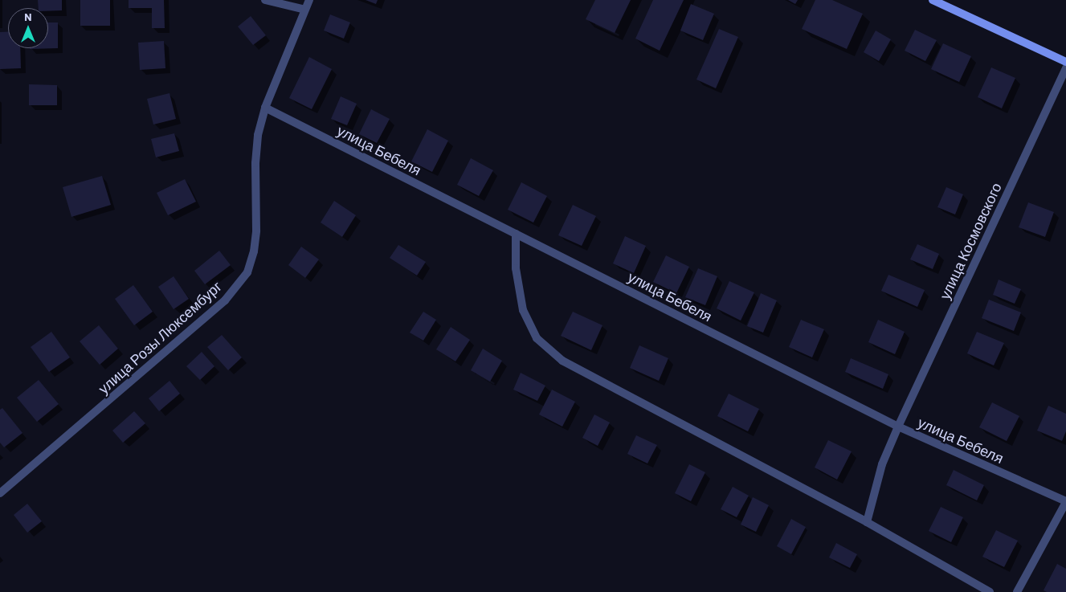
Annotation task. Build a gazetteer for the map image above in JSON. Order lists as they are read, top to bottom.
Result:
{
  "streets": {
    "street": ["улица Бебеля", "улица Космовского", "улица Розы Люксембург"]
  },
  "crossings": [
    ["улица Бебеля", "улица Космовского"],
    ["улица Бебеля", "улица Розы Люксембург"]
  ],
  "north": "top"
}
